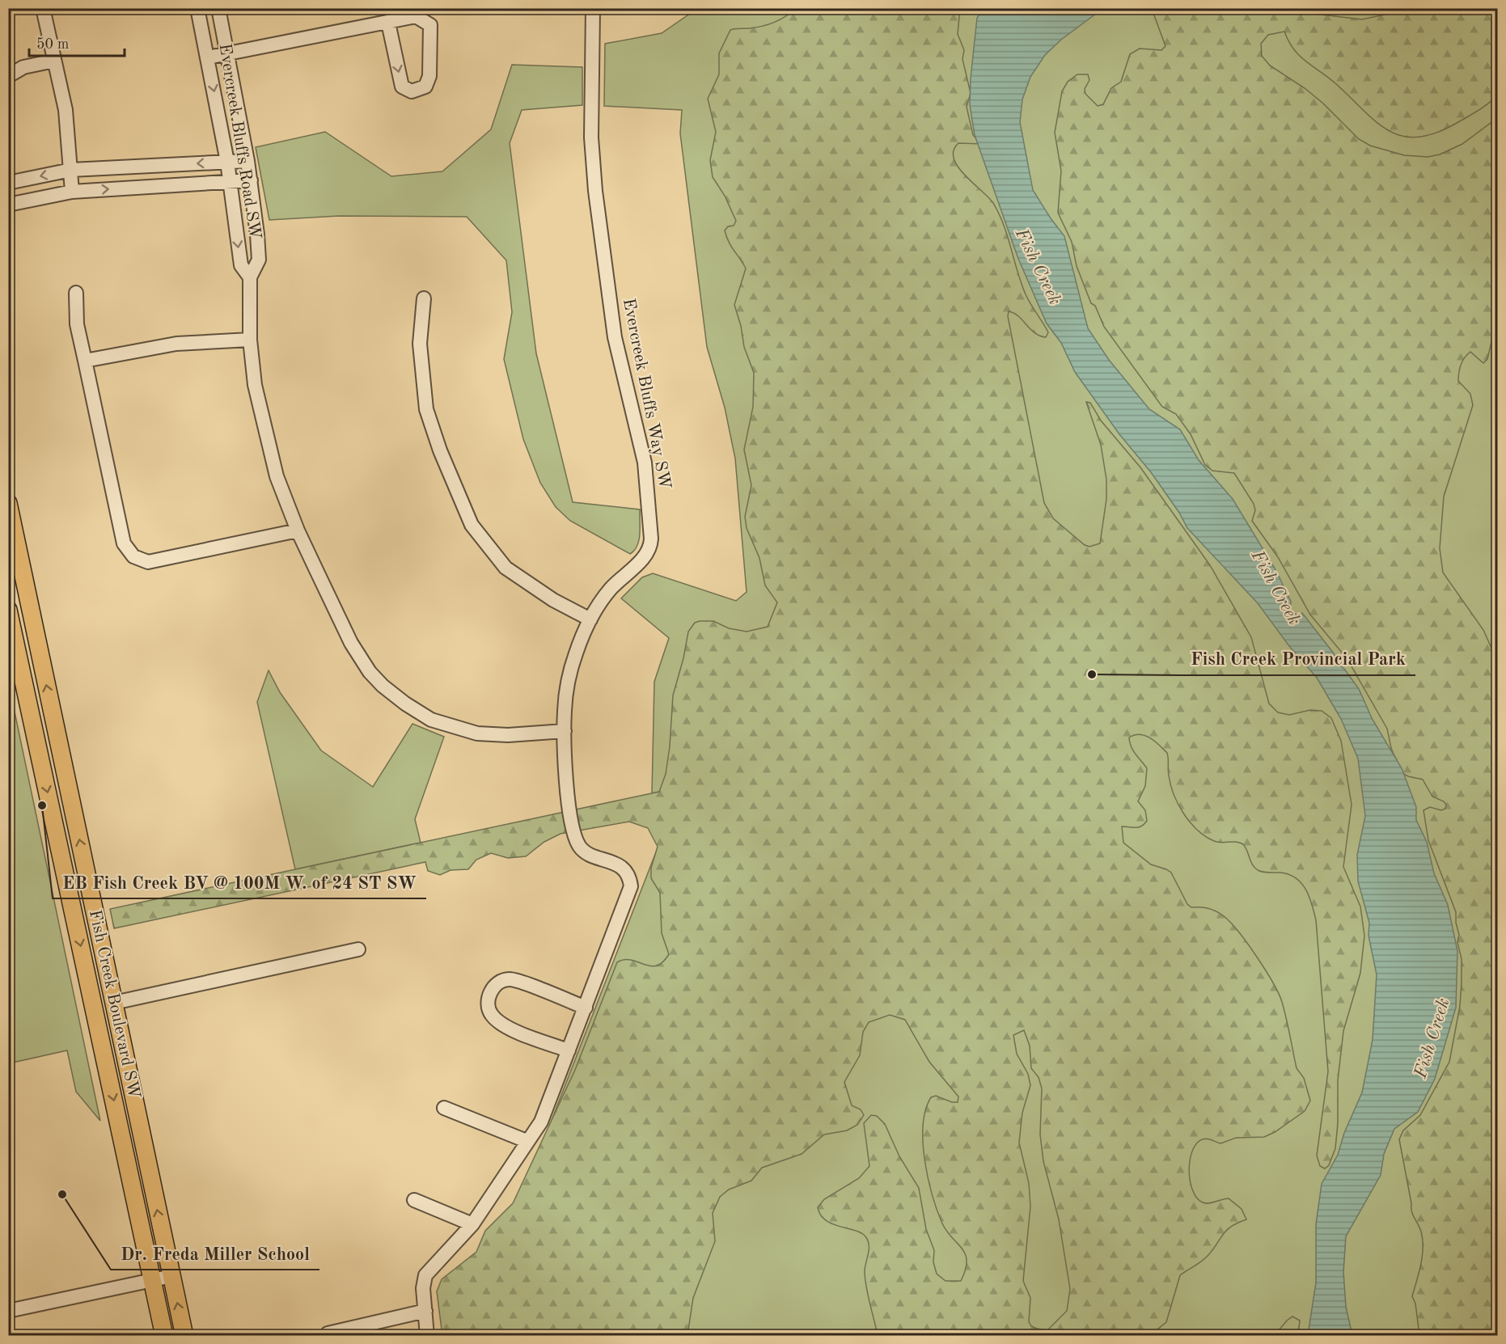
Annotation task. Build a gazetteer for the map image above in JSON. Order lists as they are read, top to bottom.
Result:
{
  "streets": {
    "main road": ["Fish Creek Boulevard SW"],
    "street": ["Evercreek Bluffs Road SW", "Evercreek Bluffs Way SW"]
  },
  "crossings": [
    ["Evercreek Bluffs Road SW", "Evercreek Bluffs Way SW"]
  ],
  "water": ["Fish Creek"],
  "places": ["Fish Creek Provincial Park", "EB Fish Creek BV @ 100M W. of 24 ST SW", "Dr. Freda Miller School"],
  "scale_bar": "50 m"
}
